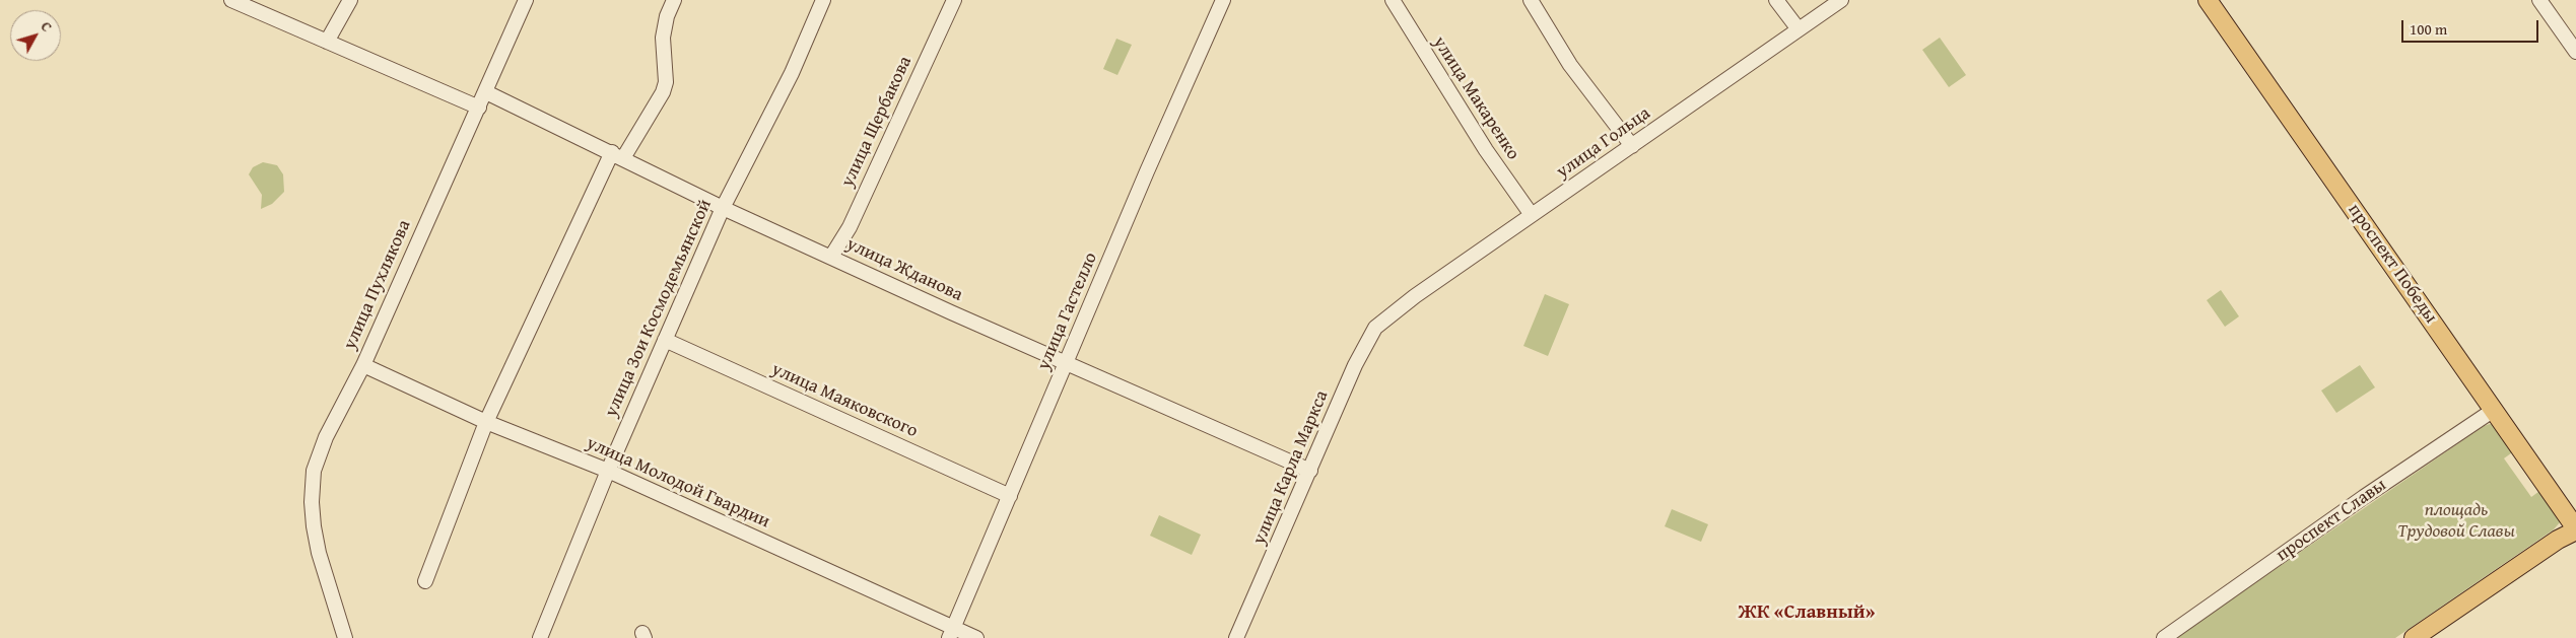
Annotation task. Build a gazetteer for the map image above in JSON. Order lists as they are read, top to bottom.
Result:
{
  "streets": {
    "main road": ["проспект Победы"],
    "street": [
      "улица Макаренко",
      "улица Щербакова",
      "улица Гольца",
      "улица Жданова",
      "улица Пухлякова",
      "улица Зои Космодемьянской",
      "улица Гастелло",
      "улица Маяковского",
      "улица Карла Маркса",
      "улица Молодой Гвардии",
      "проспект Славы"
    ]
  },
  "crossings": [
    ["улица Макаренко", "улица Гольца"],
    ["улица Щербакова", "улица Жданова"],
    ["улица Гольца", "улица Карла Маркса"],
    ["проспект Победы", "проспект Славы"],
    ["улица Жданова", "улица Пухлякова"],
    ["улица Жданова", "улица Зои Космодемьянской"],
    ["улица Жданова", "улица Гастелло"],
    ["улица Жданова", "улица Карла Маркса"],
    ["улица Пухлякова", "улица Молодой Гвардии"],
    ["улица Зои Космодемьянской", "улица Маяковского"],
    ["улица Зои Космодемьянской", "улица Молодой Гвардии"],
    ["улица Гастелло", "улица Маяковского"],
    ["улица Гастелло", "улица Молодой Гвардии"]
  ],
  "districts": ["ЖК «Славный»"],
  "parks": ["площадь Трудовой Славы"],
  "scale_bar": "100 m",
  "north": "top right"
}
